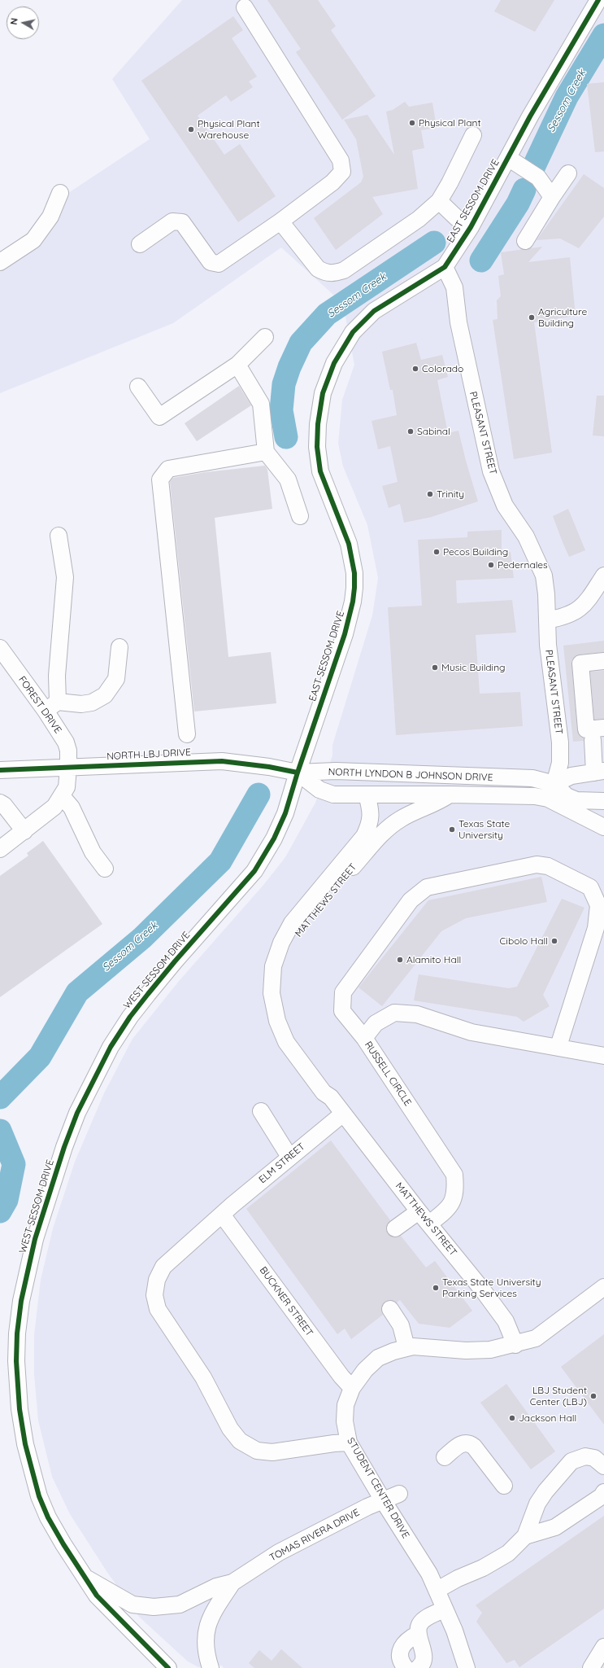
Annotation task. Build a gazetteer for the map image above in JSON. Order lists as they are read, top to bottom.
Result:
{
  "streets": {
    "street": [
      "EAST SESSOM DRIVE",
      "PLEASANT STREET",
      "FOREST DRIVE",
      "NORTH LBJ DRIVE",
      "NORTH LYNDON B JOHNSON DRIVE",
      "MATTHEWS STREET",
      "WEST SESSOM DRIVE",
      "RUSSELL CIRCLE",
      "ELM STREET",
      "BUCKNER STREET",
      "STUDENT CENTER DRIVE",
      "TOMAS RIVERA DRIVE"
    ]
  },
  "crossings": [
    ["EAST SESSOM DRIVE", "PLEASANT STREET"],
    ["EAST SESSOM DRIVE", "NORTH LBJ DRIVE"],
    ["EAST SESSOM DRIVE", "NORTH LYNDON B JOHNSON DRIVE"],
    ["EAST SESSOM DRIVE", "WEST SESSOM DRIVE"],
    ["PLEASANT STREET", "NORTH LYNDON B JOHNSON DRIVE"],
    ["FOREST DRIVE", "NORTH LBJ DRIVE"],
    ["NORTH LBJ DRIVE", "NORTH LYNDON B JOHNSON DRIVE"],
    ["NORTH LBJ DRIVE", "WEST SESSOM DRIVE"],
    ["NORTH LYNDON B JOHNSON DRIVE", "MATTHEWS STREET"],
    ["NORTH LYNDON B JOHNSON DRIVE", "WEST SESSOM DRIVE"],
    ["MATTHEWS STREET", "RUSSELL CIRCLE"],
    ["MATTHEWS STREET", "ELM STREET"],
    ["MATTHEWS STREET", "STUDENT CENTER DRIVE"],
    ["WEST SESSOM DRIVE", "TOMAS RIVERA DRIVE"],
    ["ELM STREET", "BUCKNER STREET"],
    ["ELM STREET", "STUDENT CENTER DRIVE"],
    ["BUCKNER STREET", "STUDENT CENTER DRIVE"],
    ["STUDENT CENTER DRIVE", "TOMAS RIVERA DRIVE"]
  ],
  "water": ["Sessom Creek"],
  "places": [
    "Physical Plant",
    "Physical Plant Warehouse",
    "Agriculture Building",
    "Colorado",
    "Sabinal",
    "Trinity",
    "Pecos Building",
    "Pedernales",
    "Music Building",
    "Texas State University",
    "Cibolo Hall",
    "Alamito Hall",
    "Texas State University Parking Services",
    "LBJ Student Center (LBJ)",
    "Jackson Hall"
  ],
  "north": "left"
}
